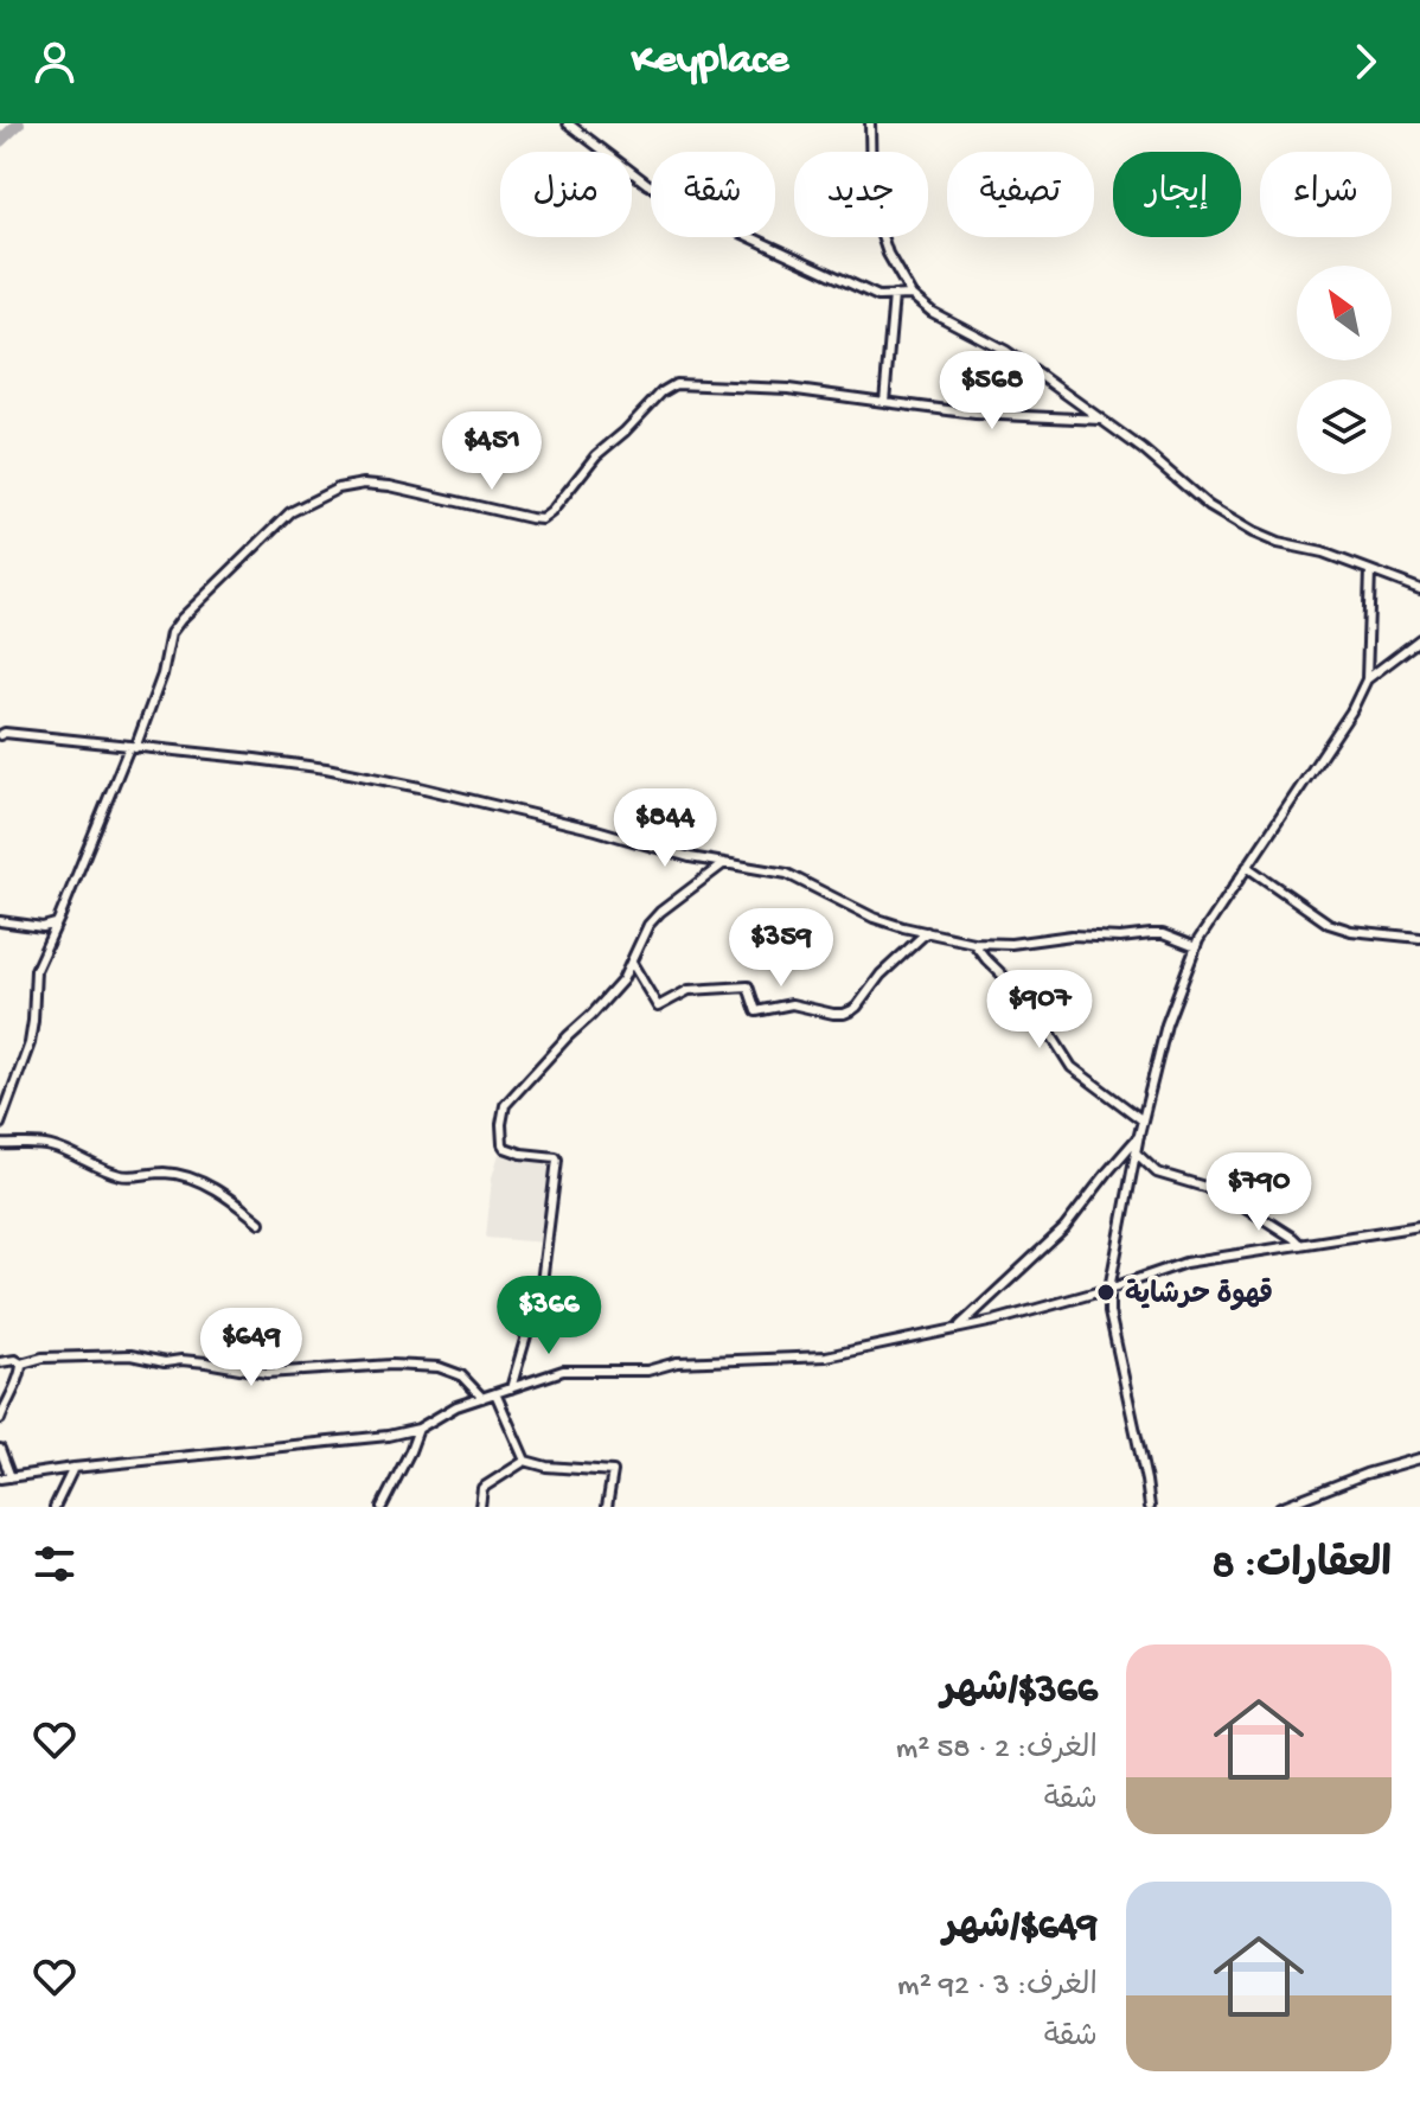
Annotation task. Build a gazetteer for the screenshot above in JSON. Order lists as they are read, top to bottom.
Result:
{
  "places": ["قهوة حرشاية"],
  "north": "top left",
  "page": {
    "header": "Keyplace",
    "chip": [
      "شراء",
      "إيجار",
      "تصفية",
      "جديد",
      "شقة",
      "منزل"
    ],
    "price": [
      "$568",
      "$451",
      "$844",
      "$359",
      "$907",
      "$790",
      "$366",
      "$649"
    ],
    "heading": "العقارات: 8",
    "list": [
      {
        "name": "$366/شهر",
        "note": "الغرف: 2 · 58 m² · شقة"
      },
      {
        "name": "$649/شهر",
        "note": "الغرف: 3 · 92 m² · شقة"
      }
    ]
  }
}
